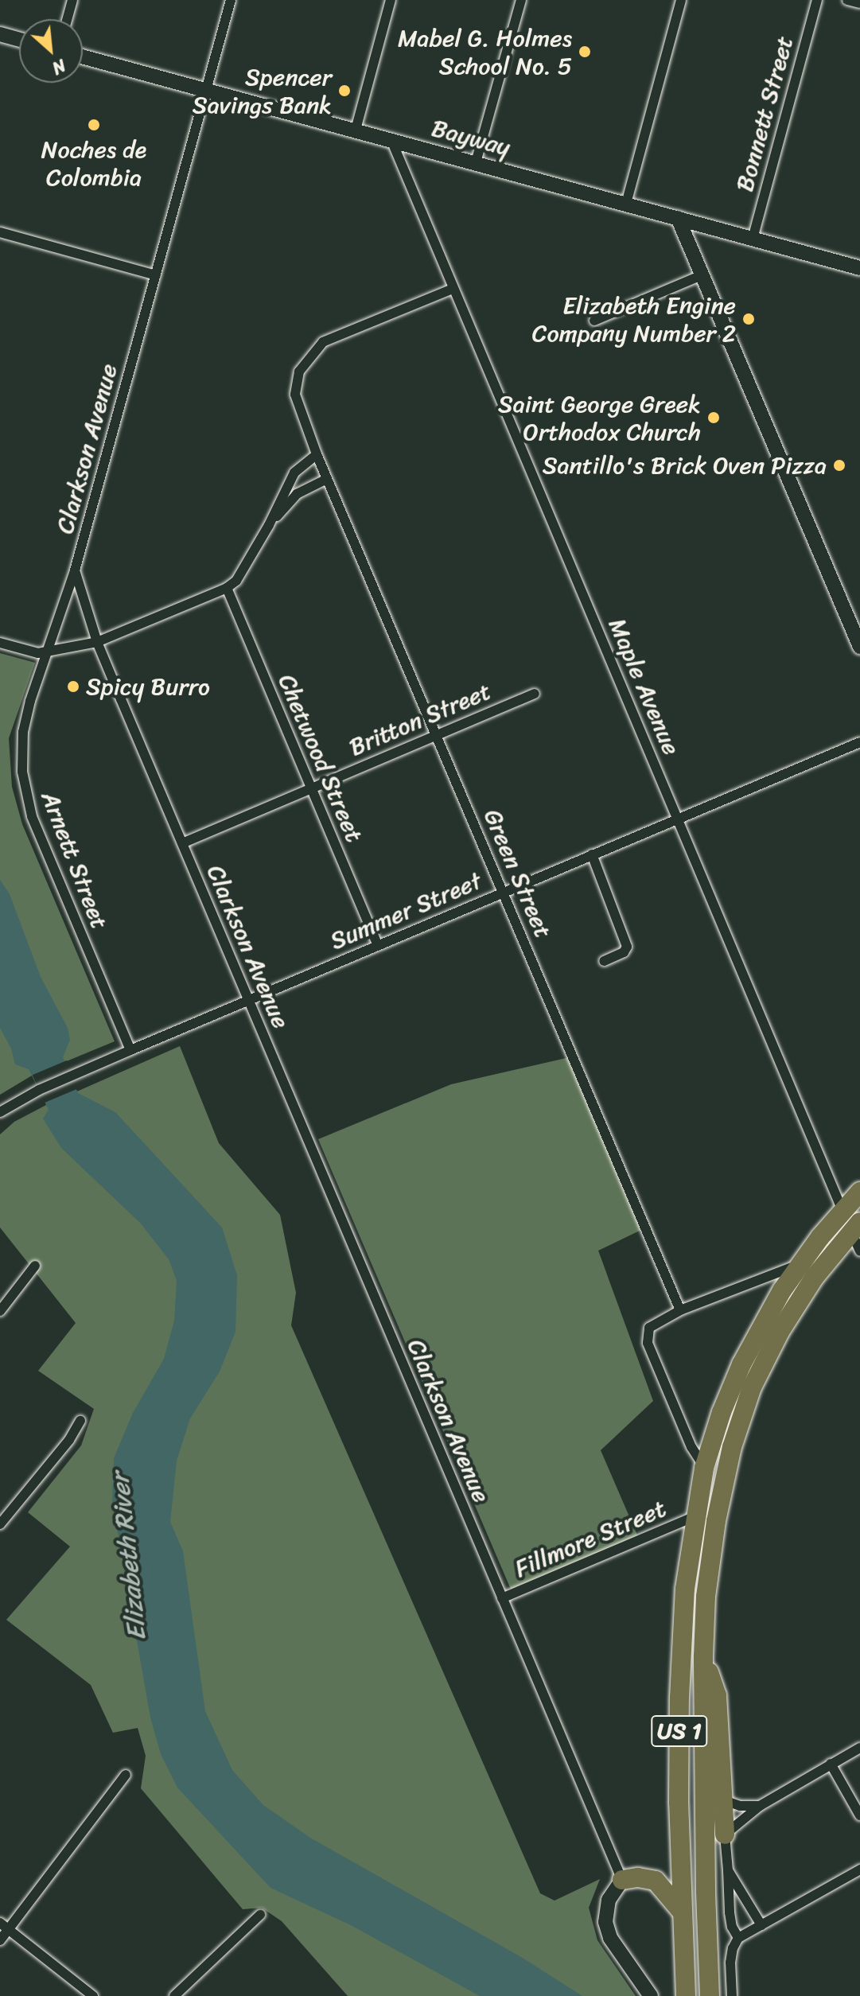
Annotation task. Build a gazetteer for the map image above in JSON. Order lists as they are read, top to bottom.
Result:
{
  "streets": {
    "highway": ["US 1"],
    "main road": ["Bayway"],
    "street": [
      "Bonnett Street",
      "Clarkson Avenue",
      "Maple Avenue",
      "Britton Street",
      "Chetwood Street",
      "Arnett Street",
      "Green Street",
      "Summer Street",
      "Fillmore Street"
    ]
  },
  "crossings": [
    ["Bonnett Street", "Bayway"],
    ["Bayway", "Clarkson Avenue"],
    ["Bayway", "Maple Avenue"],
    ["Clarkson Avenue", "Britton Street"],
    ["Clarkson Avenue", "Arnett Street"],
    ["Clarkson Avenue", "Summer Street"],
    ["Clarkson Avenue", "Fillmore Street"],
    ["Maple Avenue", "Green Street"],
    ["Maple Avenue", "Summer Street"],
    ["Maple Avenue", "US 1"],
    ["Britton Street", "Chetwood Street"],
    ["Britton Street", "Green Street"],
    ["Chetwood Street", "Summer Street"],
    ["Arnett Street", "Summer Street"],
    ["Green Street", "Summer Street"],
    ["Fillmore Street", "US 1"]
  ],
  "water": ["Elizabeth River"],
  "places": [
    "Mabel G. Holmes School No. 5",
    "Spencer Savings Bank",
    "Noches de Colombia",
    "Elizabeth Engine Company Number 2",
    "Saint George Greek Orthodox Church",
    "Santillo's Brick Oven Pizza",
    "Spicy Burro"
  ],
  "north": "bottom right"
}
